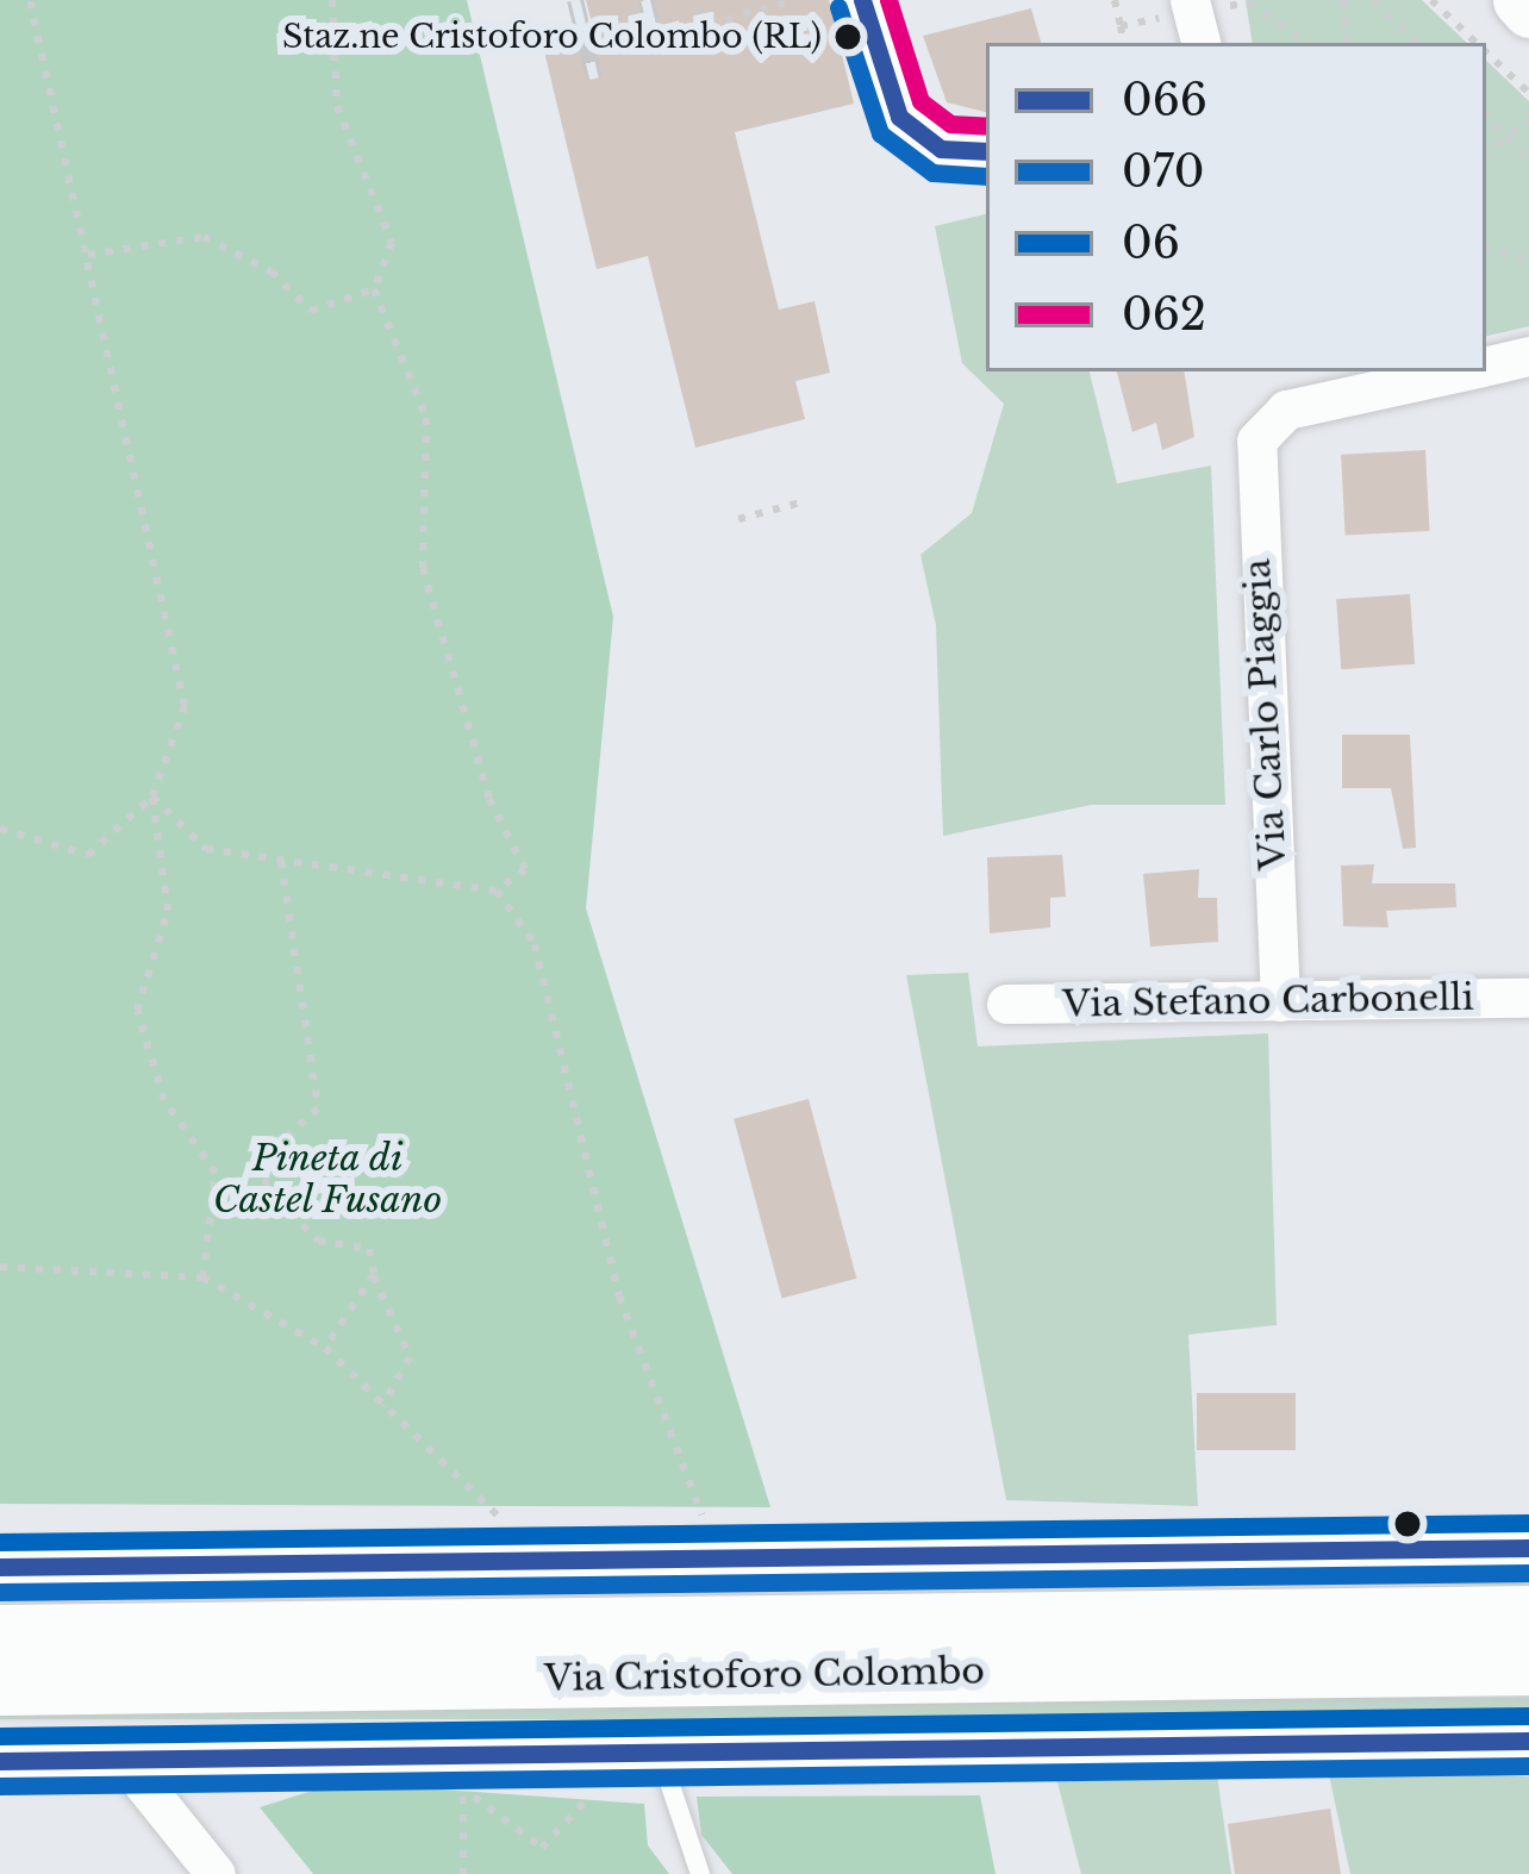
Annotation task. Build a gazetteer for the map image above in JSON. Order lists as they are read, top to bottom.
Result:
{
  "streets": {
    "main road": ["Via Cristoforo Colombo"],
    "street": ["Via Carlo Piaggia", "Via Stefano Carbonelli"]
  },
  "crossings": [
    ["Via Carlo Piaggia", "Via Stefano Carbonelli"]
  ],
  "parks": ["Pineta di Castel Fusano"],
  "places": ["Staz.ne Cristoforo Colombo (RL)"],
  "lines": [
    "transit line 066",
    "transit line 062",
    "transit line 070",
    "transit line 06"
  ],
  "legend": [
    "066",
    "070",
    "06",
    "062"
  ]
}
